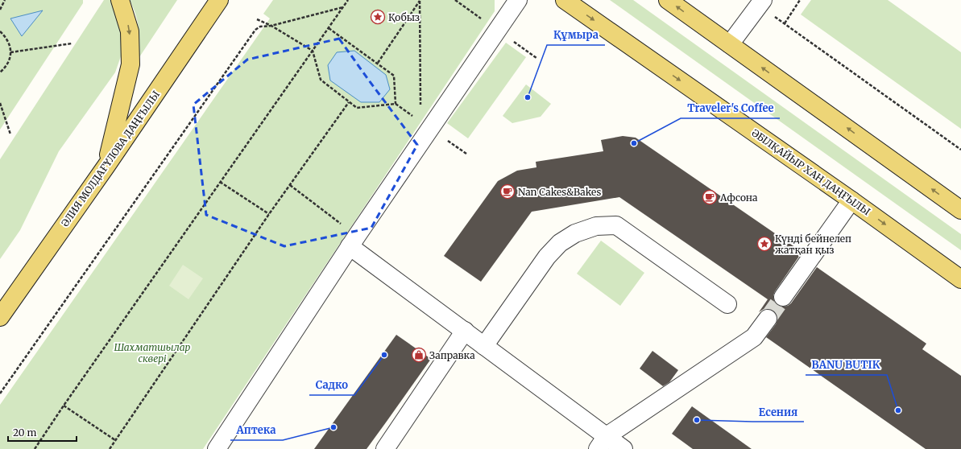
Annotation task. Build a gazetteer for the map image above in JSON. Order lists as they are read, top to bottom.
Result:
{
  "streets": {
    "main road": ["ӘЛИЯ МОЛДАҒҰЛОВА ДАҢҒЫЛЫ", "ӘБІЛҚАЙЫР ХАН ДАҢҒЫЛЫ"]
  },
  "parks": ["Шахматшылар сквері"],
  "places": {
    "place": ["Қобыз", "Күнді бейнелеп жатқан қыз"],
    "other": [
      "Құмыра",
      "Traveler's Coffee",
      "Садко",
      "BANU BUTIK",
      "Есения",
      "Аптека"
    ],
    "cafe": ["Nan Cakes&Bakes", "Афсона"],
    "shop": ["Заправка"]
  },
  "scale_bar": "20 m"
}
